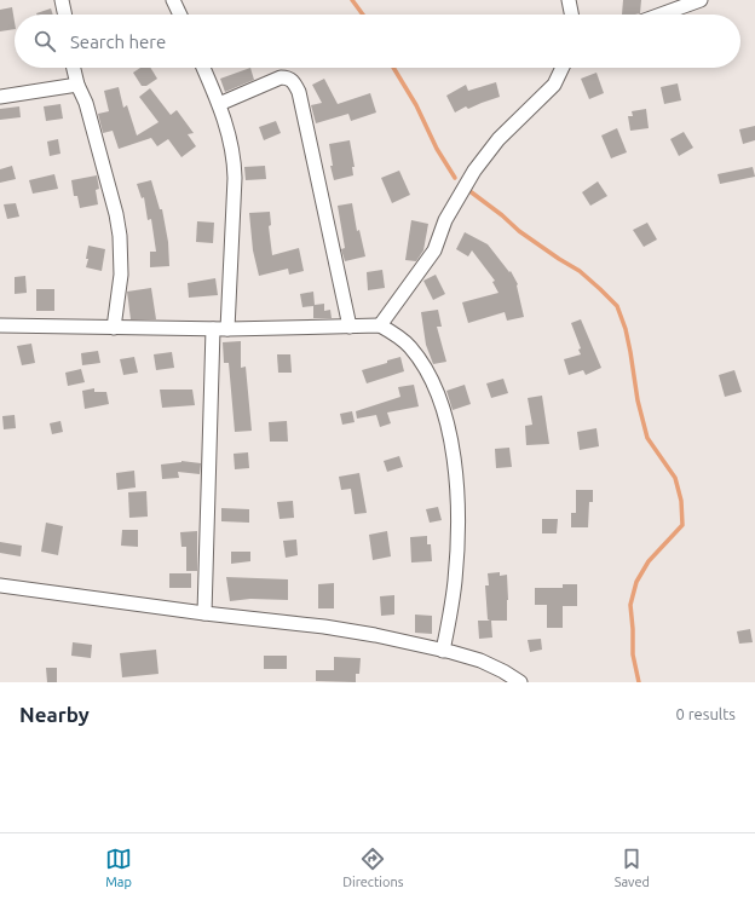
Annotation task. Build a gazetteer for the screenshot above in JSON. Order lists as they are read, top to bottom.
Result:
{
  "page": {
    "search": "Search here",
    "heading": ["Nearby", "0 results"],
    "nav": ["Map", "Directions", "Saved"]
  }
}
